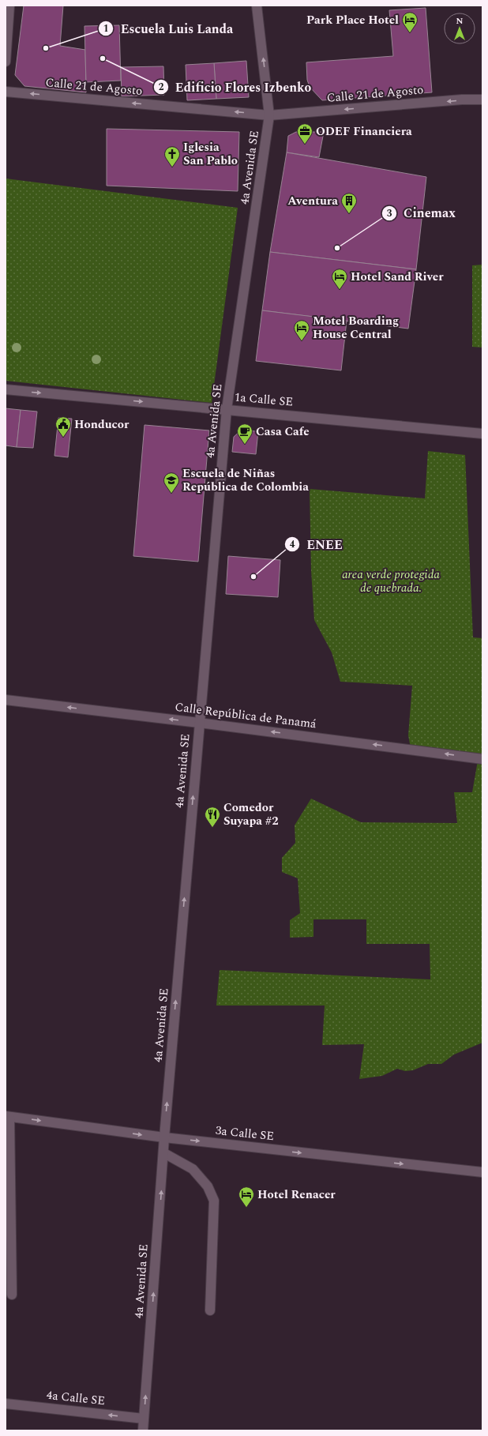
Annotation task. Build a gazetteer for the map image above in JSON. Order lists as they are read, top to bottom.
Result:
{
  "streets": {
    "street": [
      "Calle 21 de Agosto",
      "4a Avenida SE",
      "1a Calle SE",
      "Calle República de Panamá",
      "3a Calle SE",
      "4a Calle SE"
    ]
  },
  "crossings": [
    ["Calle 21 de Agosto", "4a Avenida SE"],
    ["4a Avenida SE", "1a Calle SE"],
    ["4a Avenida SE", "Calle República de Panamá"],
    ["4a Avenida SE", "3a Calle SE"],
    ["4a Avenida SE", "4a Calle SE"]
  ],
  "one_way": [
    "Calle 21 de Agosto",
    "4a Avenida SE",
    "1a Calle SE",
    "Calle República de Panamá",
    "3a Calle SE",
    "4a Calle SE"
  ],
  "parks": ["area verde protegida de quebrada."],
  "places": {
    "hotel": [
      "Park Place Hotel",
      "Hotel Sand River",
      "Motel Boarding House Central",
      "Hotel Renacer"
    ],
    "other": [
      "Escuela Luis Landa",
      "Edificio Flores Izbenko",
      "Cinemax",
      "ENEE"
    ],
    "office": ["ODEF Financiera"],
    "church": ["Iglesia San Pablo"],
    "building": ["Aventura"],
    "public building": ["Honducor"],
    "cafe": ["Casa Cafe"],
    "school or university": ["Escuela de Niñas República de Colombia"],
    "restaurant": ["Comedor Suyapa #2"]
  },
  "north": "top"
}
